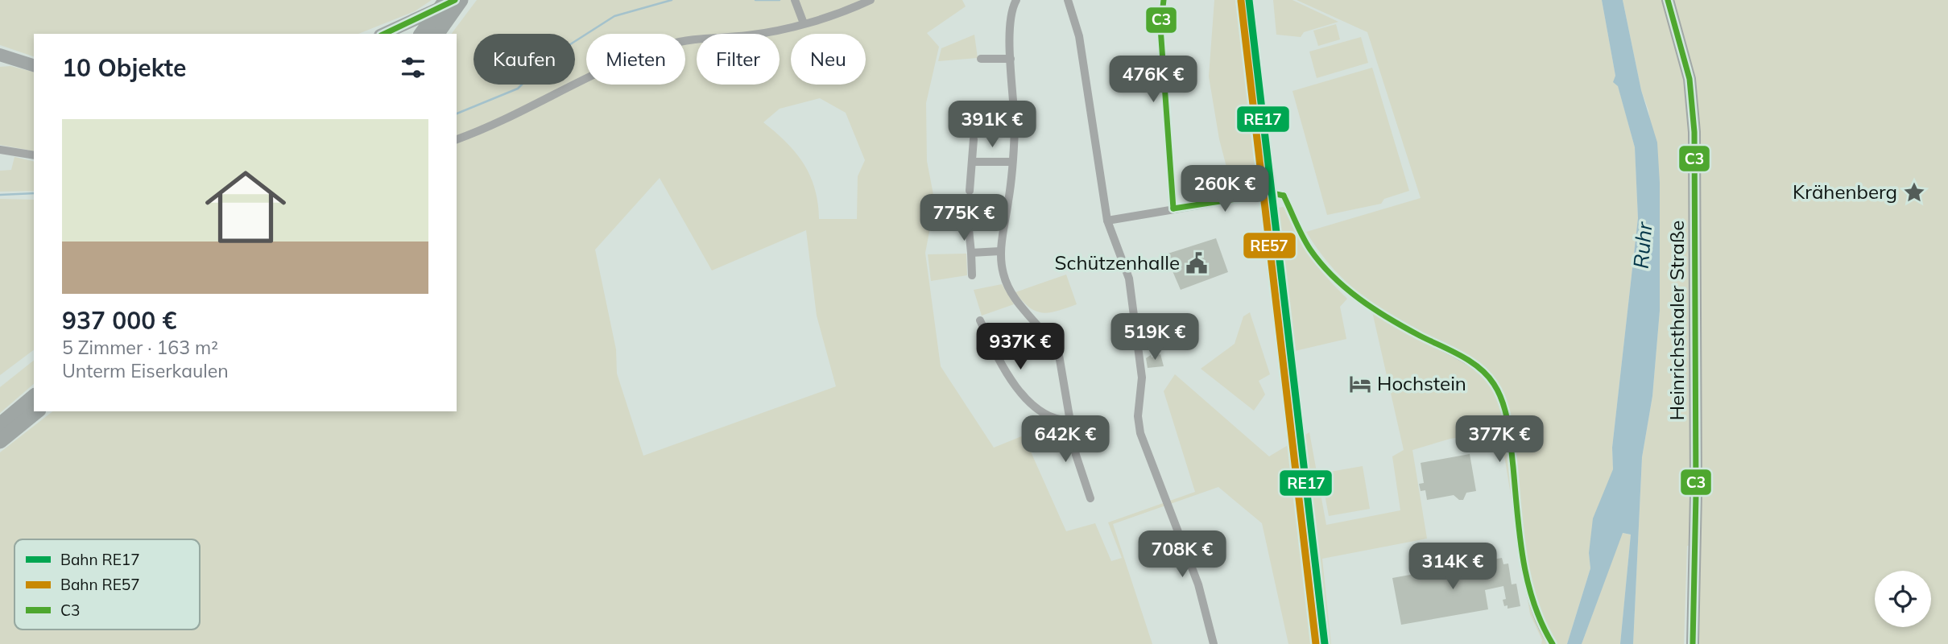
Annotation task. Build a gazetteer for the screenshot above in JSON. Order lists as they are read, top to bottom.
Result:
{
  "streets": {
    "main road": ["Heinrichsthaler Straße"]
  },
  "water": ["Ruhr"],
  "places": {
    "place": ["Krähenberg"],
    "public building": ["Schützenhalle"],
    "hotel": ["Hochstein"]
  },
  "lines": ["rail line RE17", "transit line C3", "rail line RE57"],
  "legend": ["Bahn RE17", "Bahn RE57", "C3"],
  "page": {
    "chip": [
      "Kaufen",
      "Mieten",
      "Filter",
      "Neu"
    ],
    "heading": "10 Objekte",
    "price": [
      "476K €",
      "391K €",
      "260K €",
      "775K €",
      "519K €",
      "937K €",
      "642K €",
      "377K €",
      "708K €",
      "314K €"
    ],
    "list": [
      {
        "name": "937 000 €",
        "note": "5 Zimmer · 163 m² · Unterm Eiserkaulen"
      }
    ]
  }
}
